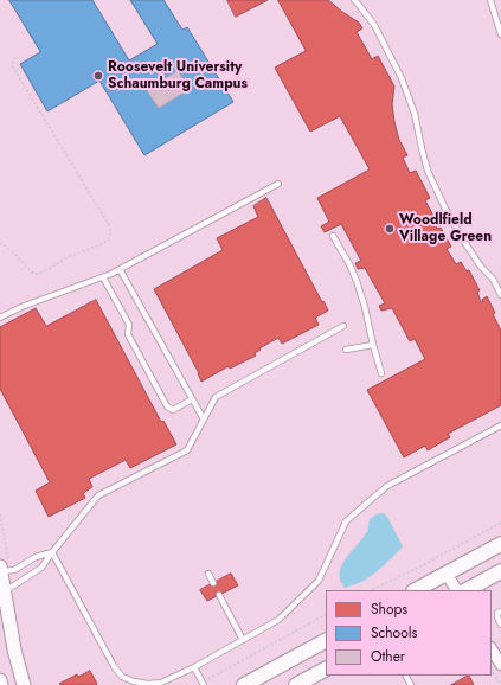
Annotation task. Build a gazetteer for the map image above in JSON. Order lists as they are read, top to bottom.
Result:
{
  "places": ["Roosevelt University Schaumburg Campus", "Woodlfield Village Green"],
  "legend": ["Shops", "Schools", "Other"]
}
